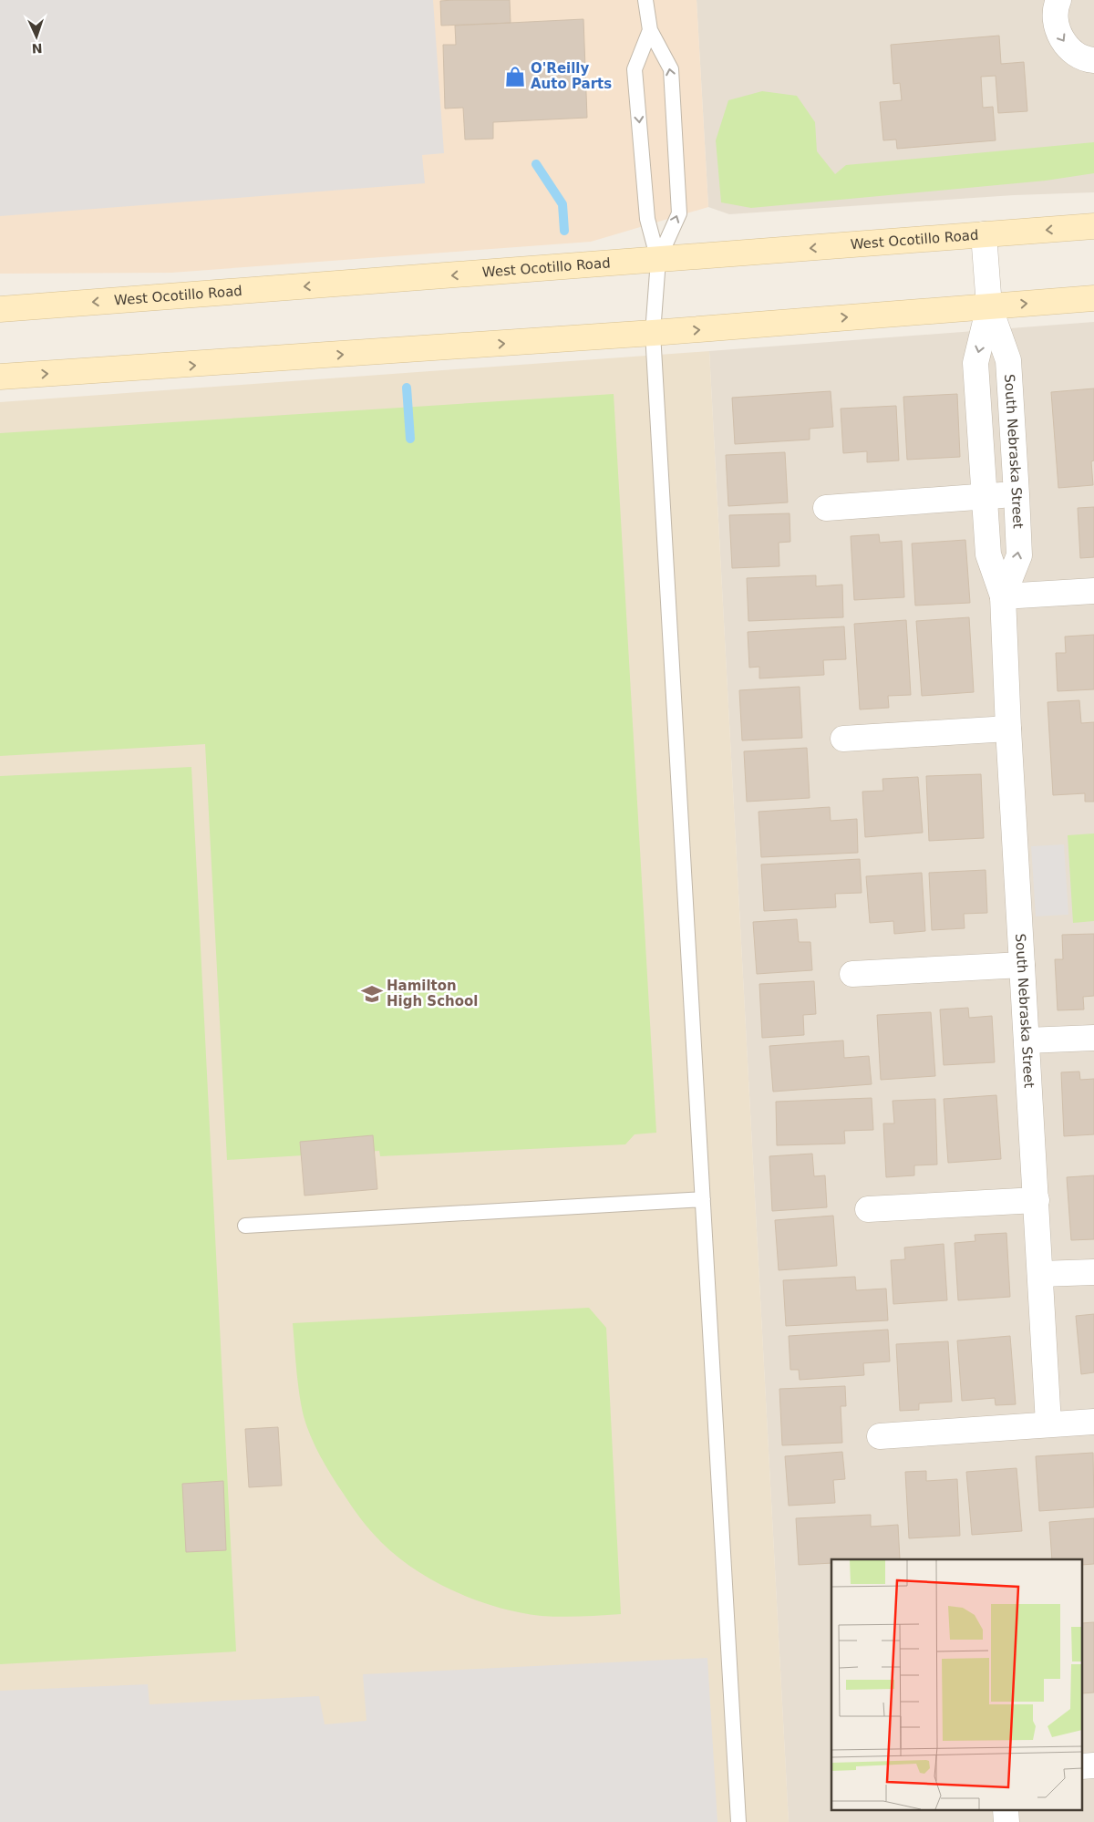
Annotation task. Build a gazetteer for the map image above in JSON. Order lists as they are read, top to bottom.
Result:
{
  "streets": {
    "main road": ["West Ocotillo Road"],
    "street": ["South Nebraska Street"]
  },
  "crossings": [
    ["West Ocotillo Road", "South Nebraska Street"]
  ],
  "places": {
    "shop": ["O'Reilly Auto Parts"],
    "school or university": ["Hamilton High School"]
  },
  "north": "bottom"
}
